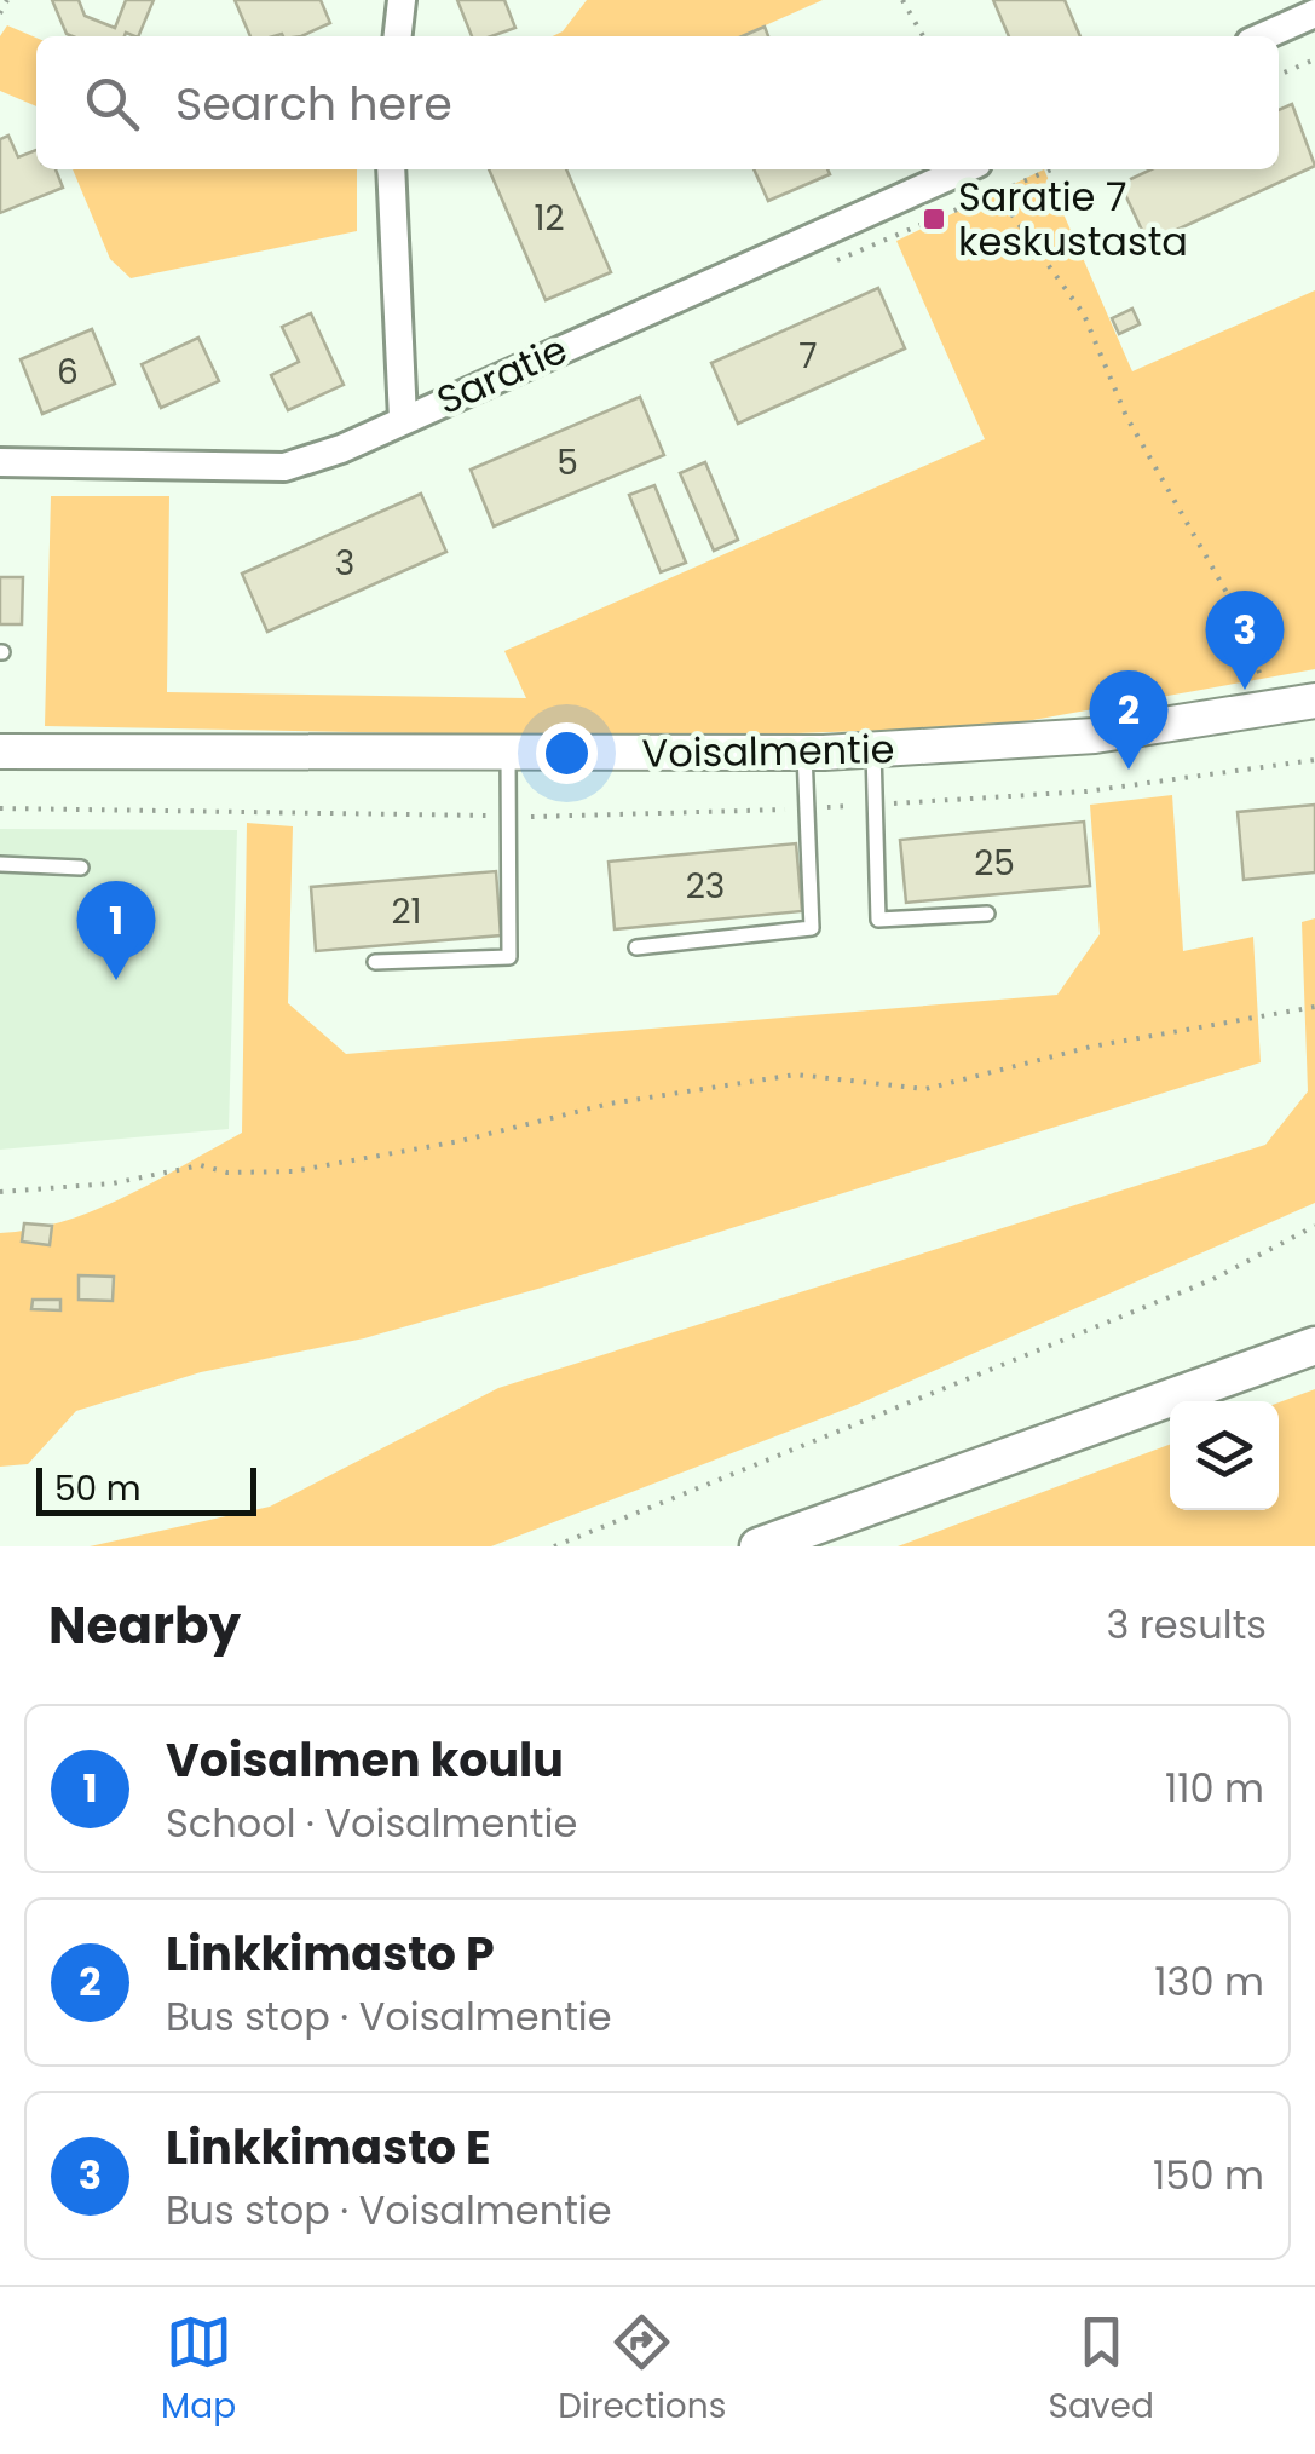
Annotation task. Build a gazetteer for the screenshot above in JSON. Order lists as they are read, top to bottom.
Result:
{
  "streets": {
    "street": ["Saratie", "Voisalmentie"]
  },
  "places": {
    "transit": ["Saratie 7 keskustasta"]
  },
  "house_numbers": [
    "12",
    "7",
    "6",
    "5",
    "3",
    "25",
    "23",
    "21"
  ],
  "scale_bar": "50 m",
  "page": {
    "search": "Search here",
    "pins": ["3", "2", "1"],
    "scale": "50 m",
    "heading": ["Nearby", "3 results"],
    "list": [
      {
        "mark": "1",
        "name": "Voisalmen koulu",
        "note": "School · Voisalmentie",
        "value": "110 m"
      },
      {
        "mark": "2",
        "name": "Linkkimasto P",
        "note": "Bus stop · Voisalmentie",
        "value": "130 m"
      },
      {
        "mark": "3",
        "name": "Linkkimasto E",
        "note": "Bus stop · Voisalmentie",
        "value": "150 m"
      }
    ],
    "nav": ["Map", "Directions", "Saved"]
  }
}
